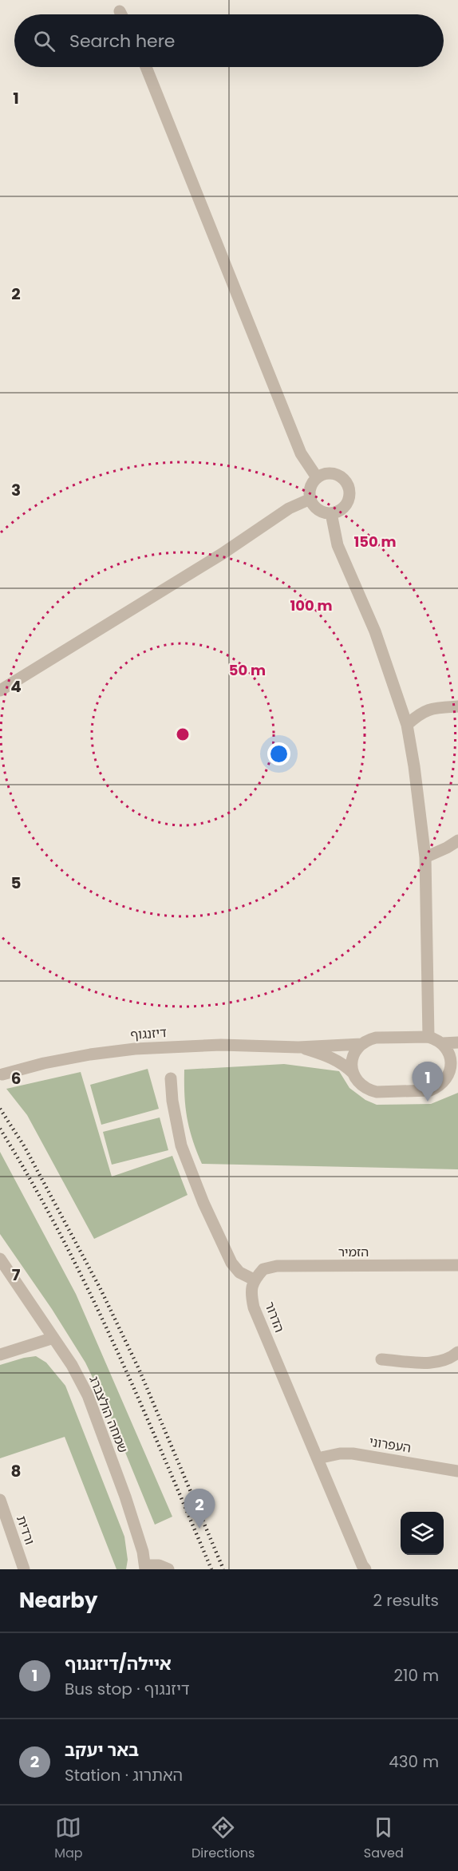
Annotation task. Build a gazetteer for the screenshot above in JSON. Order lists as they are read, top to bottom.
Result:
{
  "streets": {
    "street": [
      "דיזנגוף",
      "הזמיר",
      "הדרור",
      "שמחה הולצברג",
      "העפרוני",
      "ורדית"
    ]
  },
  "crossings": [
    ["הזמיר", "הדרור"],
    ["הדרור", "העפרוני"]
  ],
  "page": {
    "search": "Search here",
    "pins": ["1", "2"],
    "heading": ["Nearby", "2 results"],
    "list": [
      {
        "mark": "1",
        "name": "איילה/דיזנגוף",
        "note": "Bus stop · דיזנגוף",
        "value": "210 m"
      },
      {
        "mark": "2",
        "name": "באר יעקב",
        "note": "Station · האתרוג",
        "value": "430 m"
      }
    ],
    "nav": ["Map", "Directions", "Saved"]
  },
  "grid": {
    "rows": [
      "1",
      "2",
      "3",
      "4",
      "5",
      "6",
      "7",
      "8"
    ]
  },
  "rings": ["150 m", "100 m", "50 m"]
}
